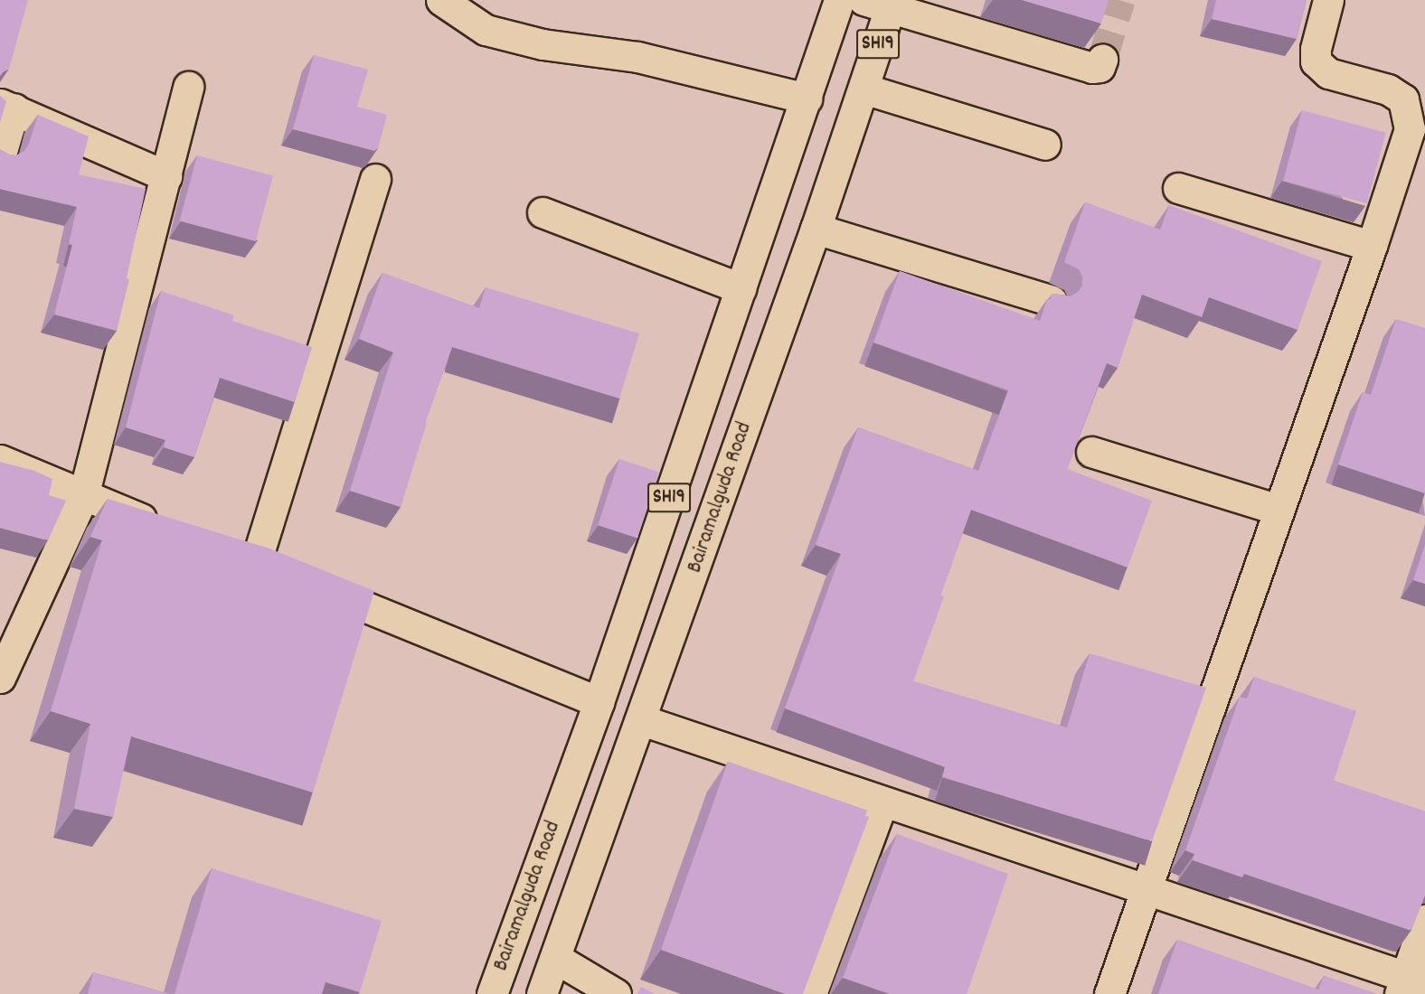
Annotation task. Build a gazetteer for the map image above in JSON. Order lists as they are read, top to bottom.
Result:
{
  "streets": {
    "street": ["SH19", "Bairamalguda Road"]
  }
}
